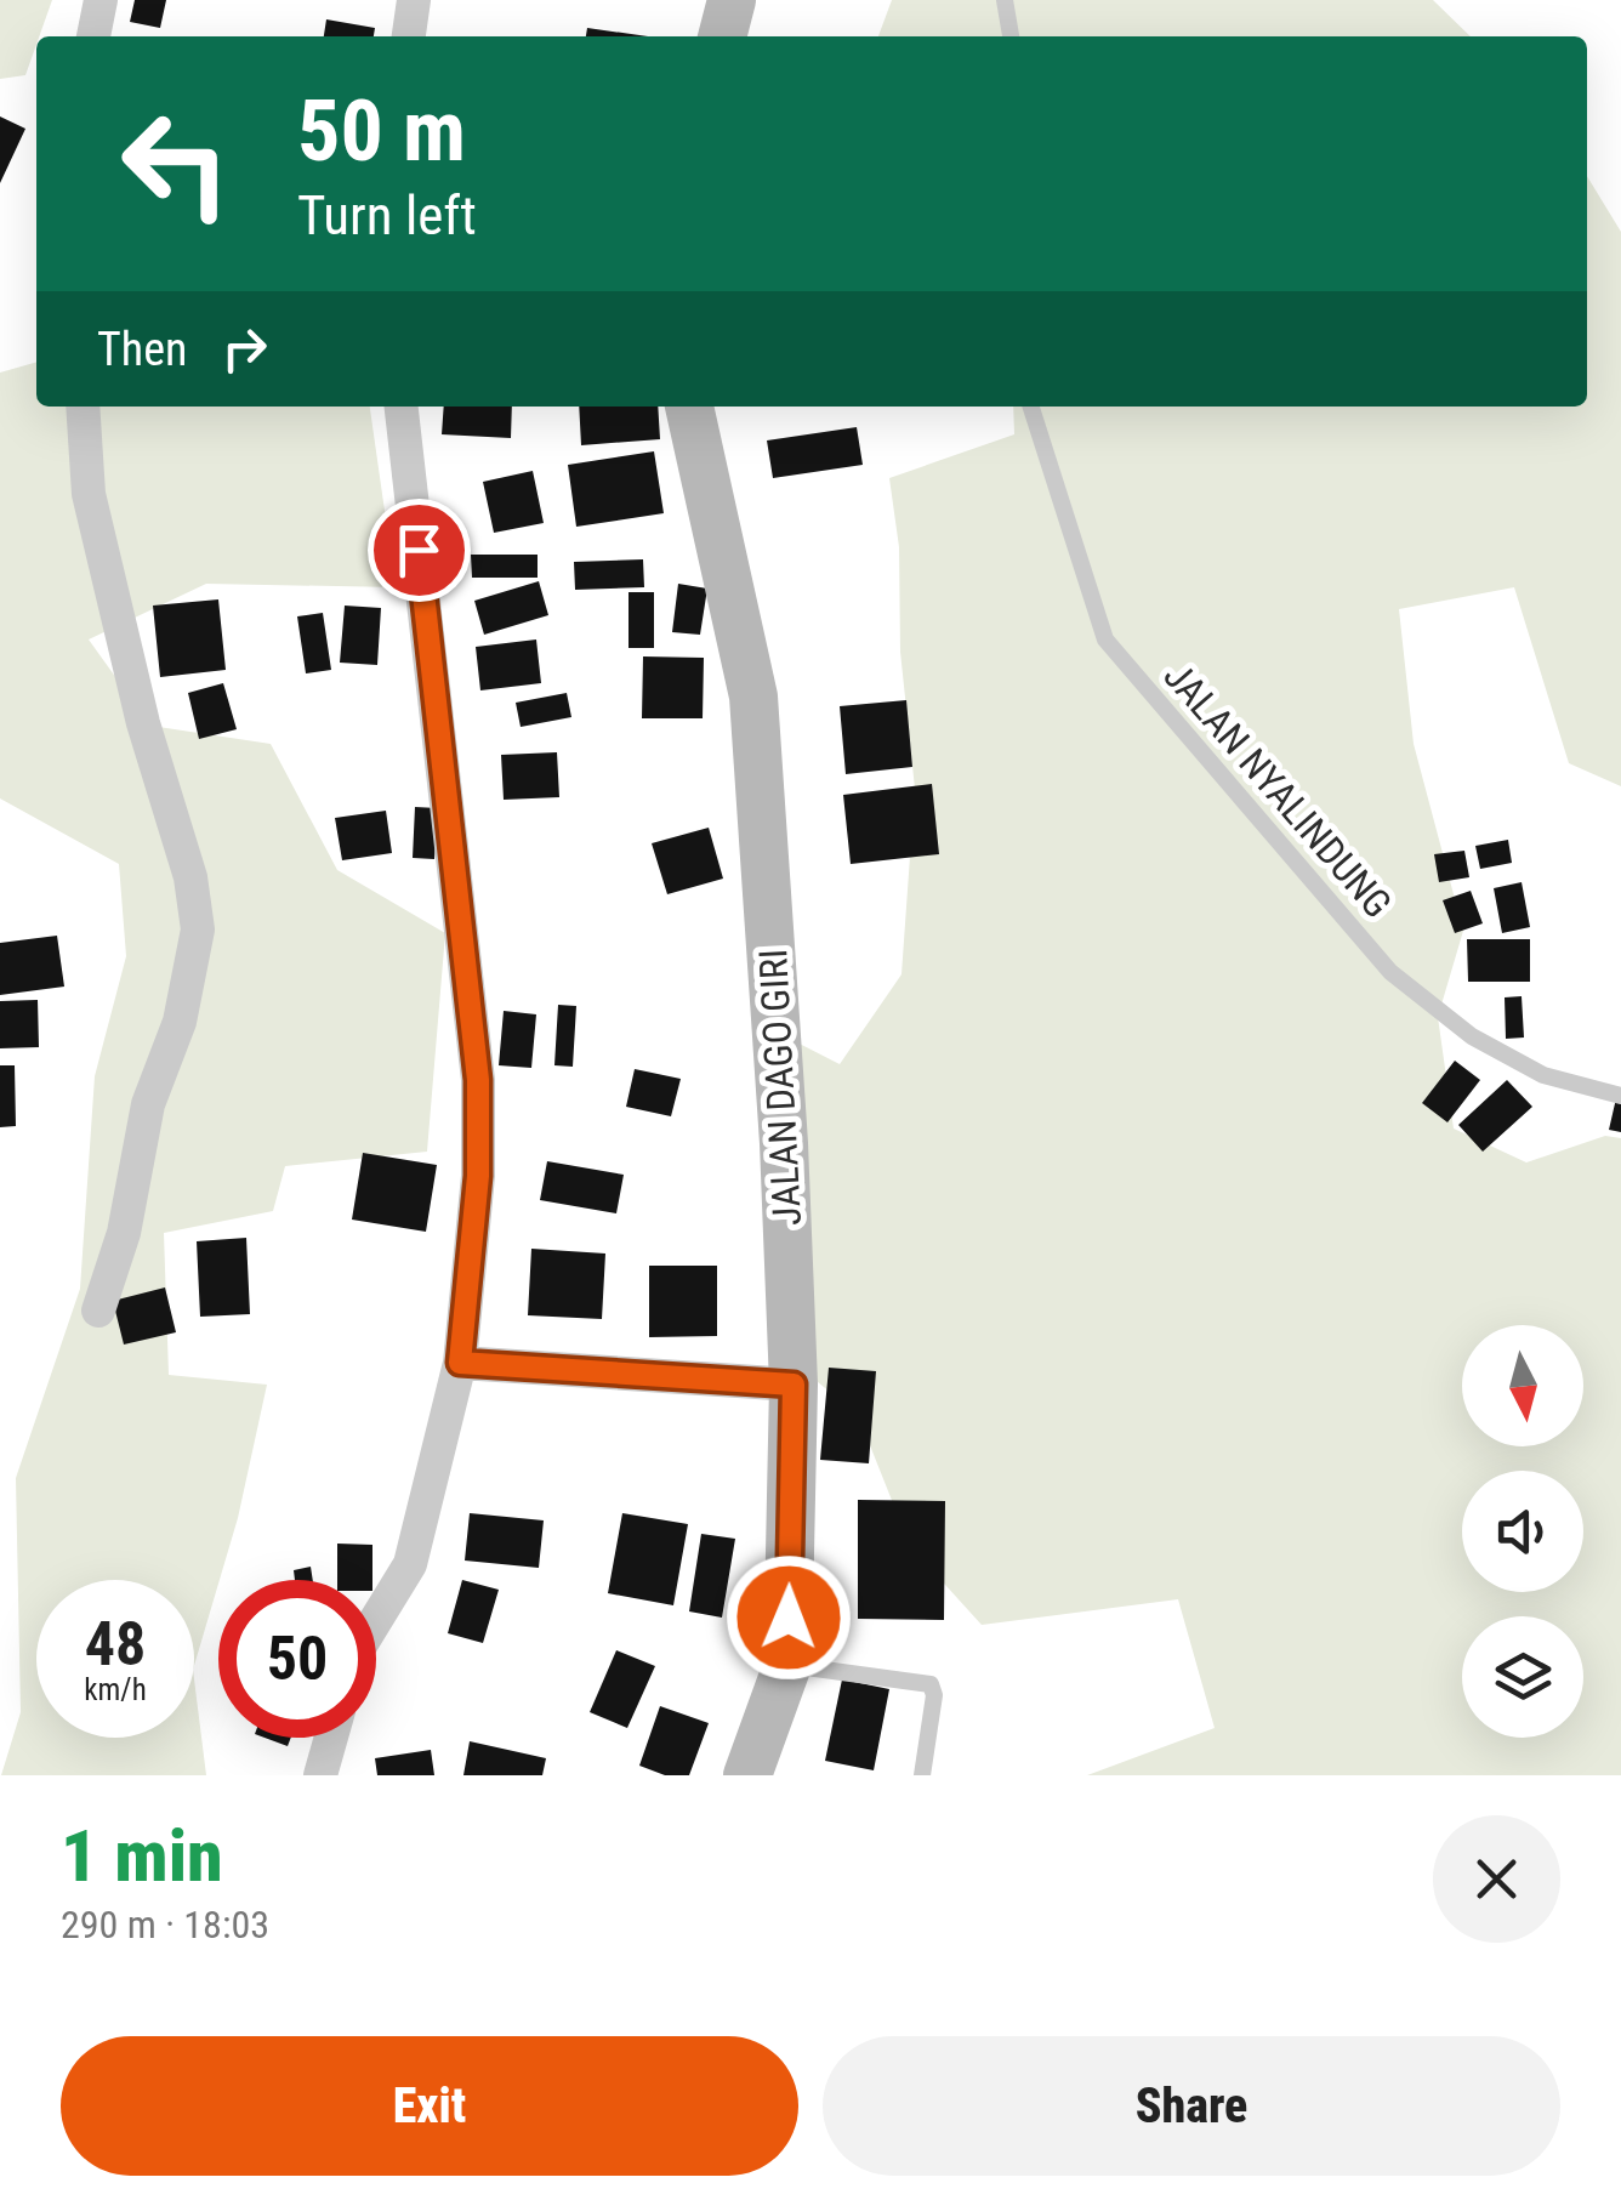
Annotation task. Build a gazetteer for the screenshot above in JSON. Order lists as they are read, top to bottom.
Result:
{
  "streets": {
    "main road": ["JALAN DAGO GIRI"],
    "lane": ["JALAN NYALINDUNG"]
  },
  "north": "bottom",
  "page": {
    "turn": ["50 m", "Turn left"],
    "then": "Then",
    "speed": "48 km/h",
    "limit": "50",
    "heading": ["1 min", "290 m · 18:03"],
    "buttons": ["Exit", "Share"]
  }
}
